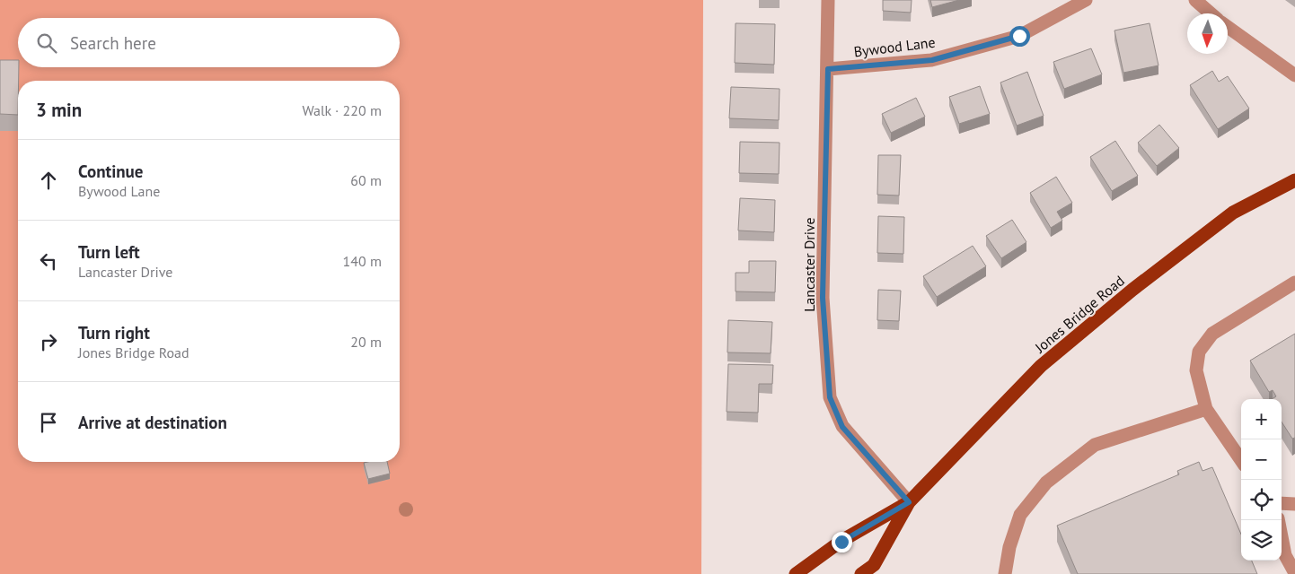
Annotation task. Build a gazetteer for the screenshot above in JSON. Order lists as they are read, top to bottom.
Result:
{
  "streets": {
    "main road": ["Jones Bridge Road"],
    "street": ["Bywood Lane", "Lancaster Drive"]
  },
  "crossings": [
    ["Bywood Lane", "Lancaster Drive"],
    ["Lancaster Drive", "Jones Bridge Road"]
  ],
  "north": "bottom",
  "page": {
    "search": "Search here",
    "heading": ["3 min", "Walk · 220 m"],
    "list": [
      ["Continue", "Bywood Lane", "60 m"],
      ["Turn left", "Lancaster Drive", "140 m"],
      ["Turn right", "Jones Bridge Road", "20 m"],
      "Arrive at destination"
    ],
    "map_buttons": ["+", "−"]
  }
}
